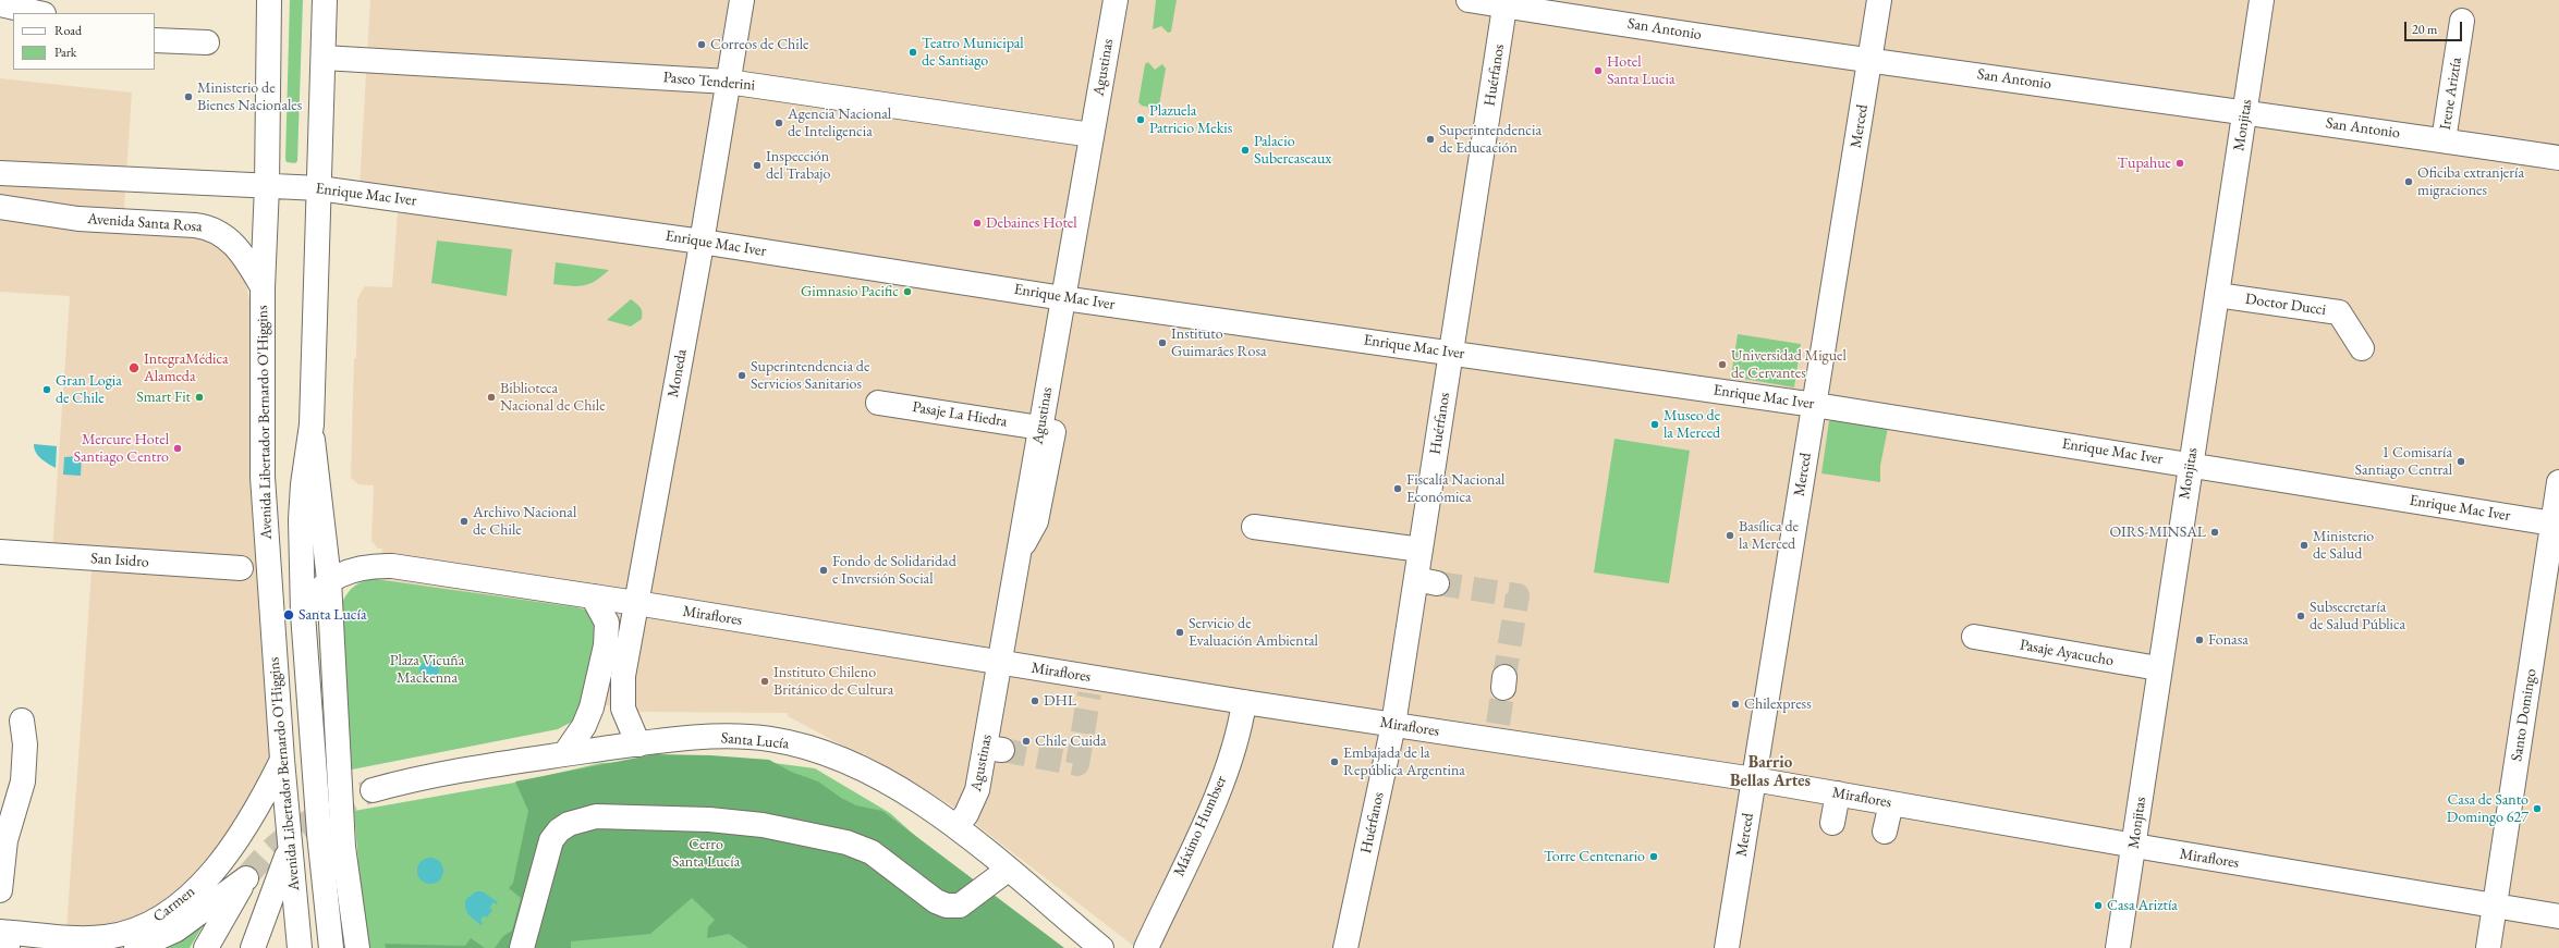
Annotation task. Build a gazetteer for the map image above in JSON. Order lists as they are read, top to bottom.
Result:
{
  "streets": {
    "street": [
      "San Antonio",
      "Agustinas",
      "Huérfanos",
      "Paseo Tenderini",
      "Irene Ariztía",
      "Monjitas",
      "Merced",
      "Enrique Mac Iver",
      "Avenida Santa Rosa",
      "Doctor Ducci",
      "Moneda",
      "Pasaje La Hiedra",
      "Avenida Libertador Bernardo O'Higgins",
      "San Isidro",
      "Miraflores",
      "Pasaje Ayacucho",
      "Santo Domingo",
      "Santa Lucía",
      "Máximo Humbser",
      "Carmen"
    ]
  },
  "crossings": [
    ["San Antonio", "Huérfanos"],
    ["San Antonio", "Irene Ariztía"],
    ["San Antonio", "Monjitas"],
    ["San Antonio", "Merced"],
    ["Agustinas", "Paseo Tenderini"],
    ["Agustinas", "Enrique Mac Iver"],
    ["Agustinas", "Pasaje La Hiedra"],
    ["Agustinas", "Miraflores"],
    ["Agustinas", "Santa Lucía"],
    ["Huérfanos", "Enrique Mac Iver"],
    ["Huérfanos", "Miraflores"],
    ["Paseo Tenderini", "Moneda"],
    ["Paseo Tenderini", "Avenida Libertador Bernardo O'Higgins"],
    ["Monjitas", "Enrique Mac Iver"],
    ["Monjitas", "Doctor Ducci"],
    ["Monjitas", "Miraflores"],
    ["Monjitas", "Pasaje Ayacucho"],
    ["Merced", "Enrique Mac Iver"],
    ["Merced", "Miraflores"],
    ["Enrique Mac Iver", "Moneda"],
    ["Enrique Mac Iver", "Avenida Libertador Bernardo O'Higgins"],
    ["Enrique Mac Iver", "Santo Domingo"],
    ["Avenida Santa Rosa", "Avenida Libertador Bernardo O'Higgins"],
    ["Moneda", "Miraflores"],
    ["Moneda", "Santa Lucía"],
    ["Avenida Libertador Bernardo O'Higgins", "Miraflores"],
    ["Avenida Libertador Bernardo O'Higgins", "Carmen"],
    ["Miraflores", "Santo Domingo"],
    ["Miraflores", "Máximo Humbser"]
  ],
  "districts": ["Barrio Bellas Artes"],
  "parks": ["Plaza Vicuña Mackenna", "Cerro Santa Lucía"],
  "places": [
    "Correos de Chile",
    "Teatro Municipal de Santiago",
    "Hotel Santa Lucia",
    "Ministerio de Bienes Nacionales",
    "Plazuela Patricio Mekis",
    "Agencia Nacional de Inteligencia",
    "Superintendencia de Educación",
    "Palacio Subercaseaux",
    "Tupahue",
    "Inspección del Trabajo",
    "Oficiba extranjería migraciones",
    "Debaines Hotel",
    "Gimnasio Pacific",
    "Instituto Guimarães Rosa",
    "Universidad Miguel de Cervantes",
    "IntegraMédica Alameda",
    "Superintendencia de Servicios Sanitarios",
    "Gran Logia de Chile",
    "Smart Fit",
    "Biblioteca Nacional de Chile",
    "Museo de la Merced",
    "Mercure Hotel Santiago Centro",
    "1 Comisaría Santiago Central",
    "Fiscalía Nacional Económica",
    "Archivo Nacional de Chile",
    "OIRS-MINSAL",
    "Basílica de la Merced",
    "Ministerio de Salud",
    "Fondo de Solidaridad e Inversión Social",
    "Santa Lucía",
    "Subsecretaría de Salud Pública",
    "Servicio de Evaluación Ambiental",
    "Fonasa",
    "Instituto Chileno Británico de Cultura",
    "DHL",
    "Chilexpress",
    "Chile Cuida",
    "Embajada de la República Argentina",
    "Casa de Santo Domingo 627",
    "Torre Centenario",
    "Casa Ariztía"
  ],
  "legend": ["Road", "Park"],
  "scale_bar": "20 m"
}
